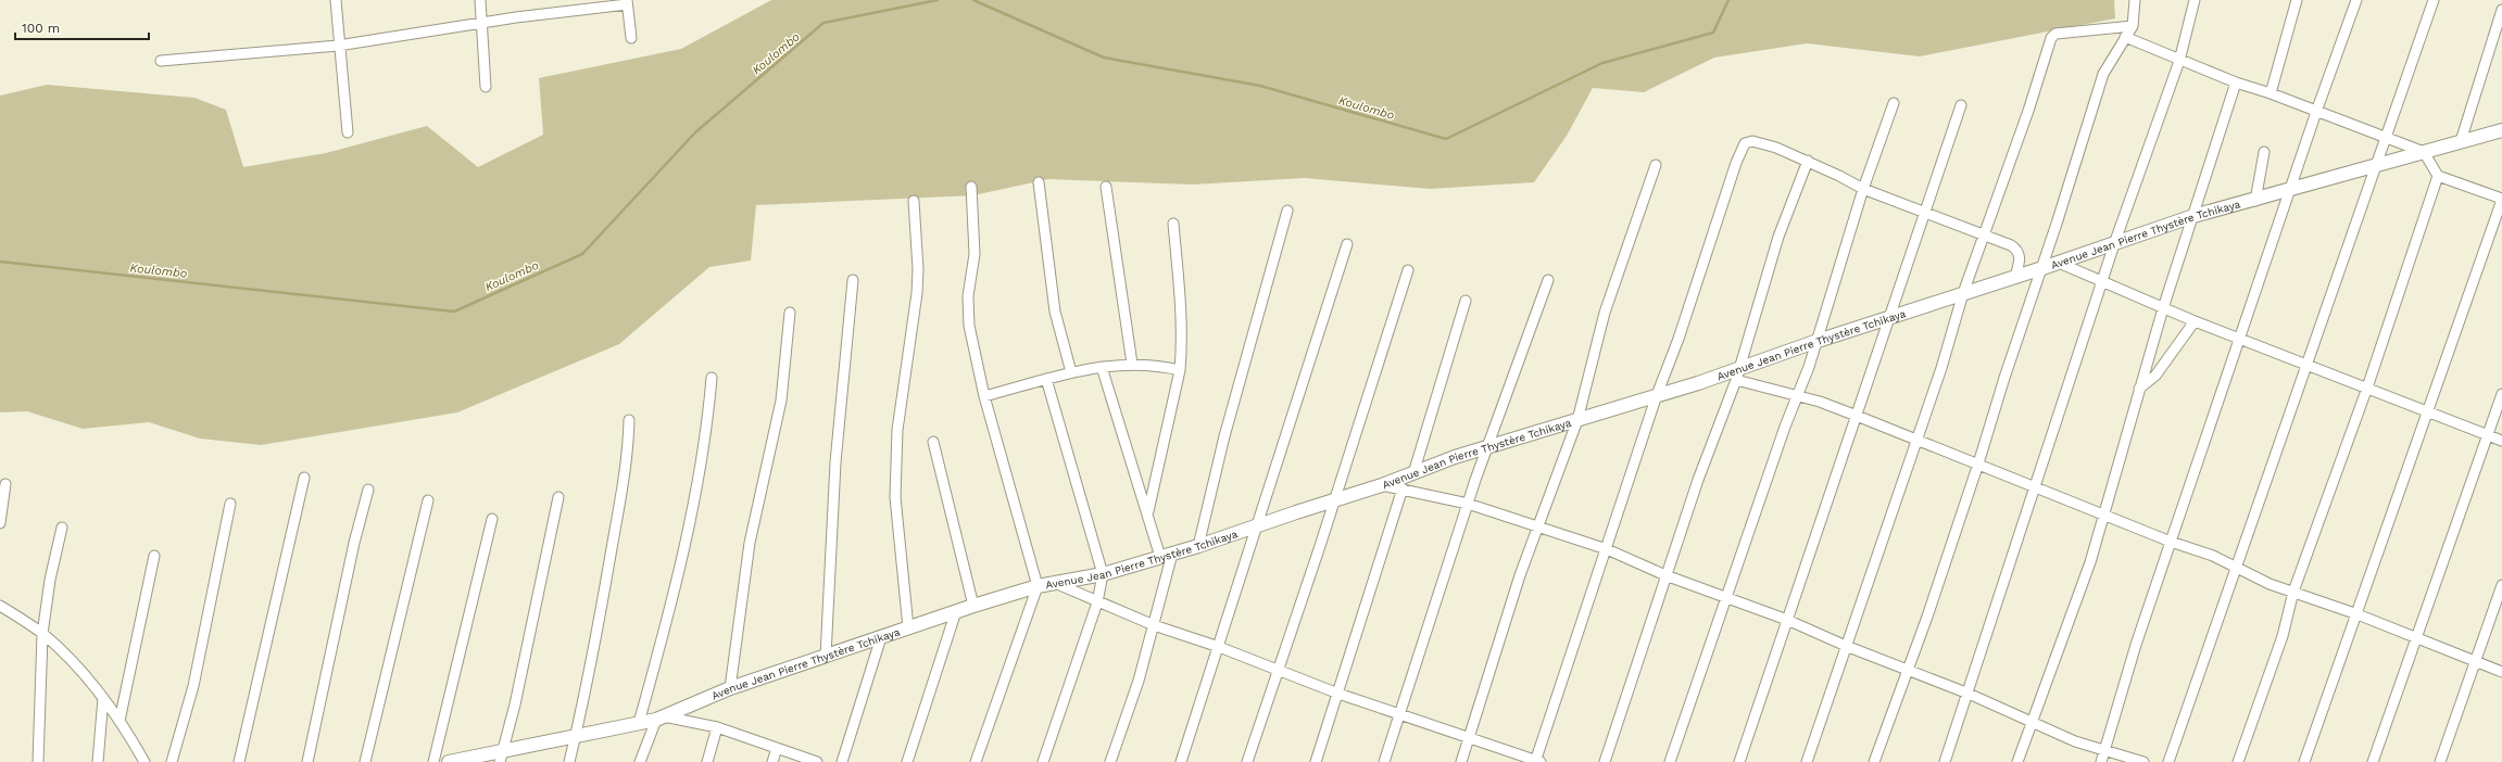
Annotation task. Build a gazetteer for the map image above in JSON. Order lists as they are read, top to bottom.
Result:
{
  "streets": {
    "street": ["Avenue Jean Pierre Thystère Tchikaya"]
  },
  "water": ["Koulombo"],
  "scale_bar": "100 m"
}
